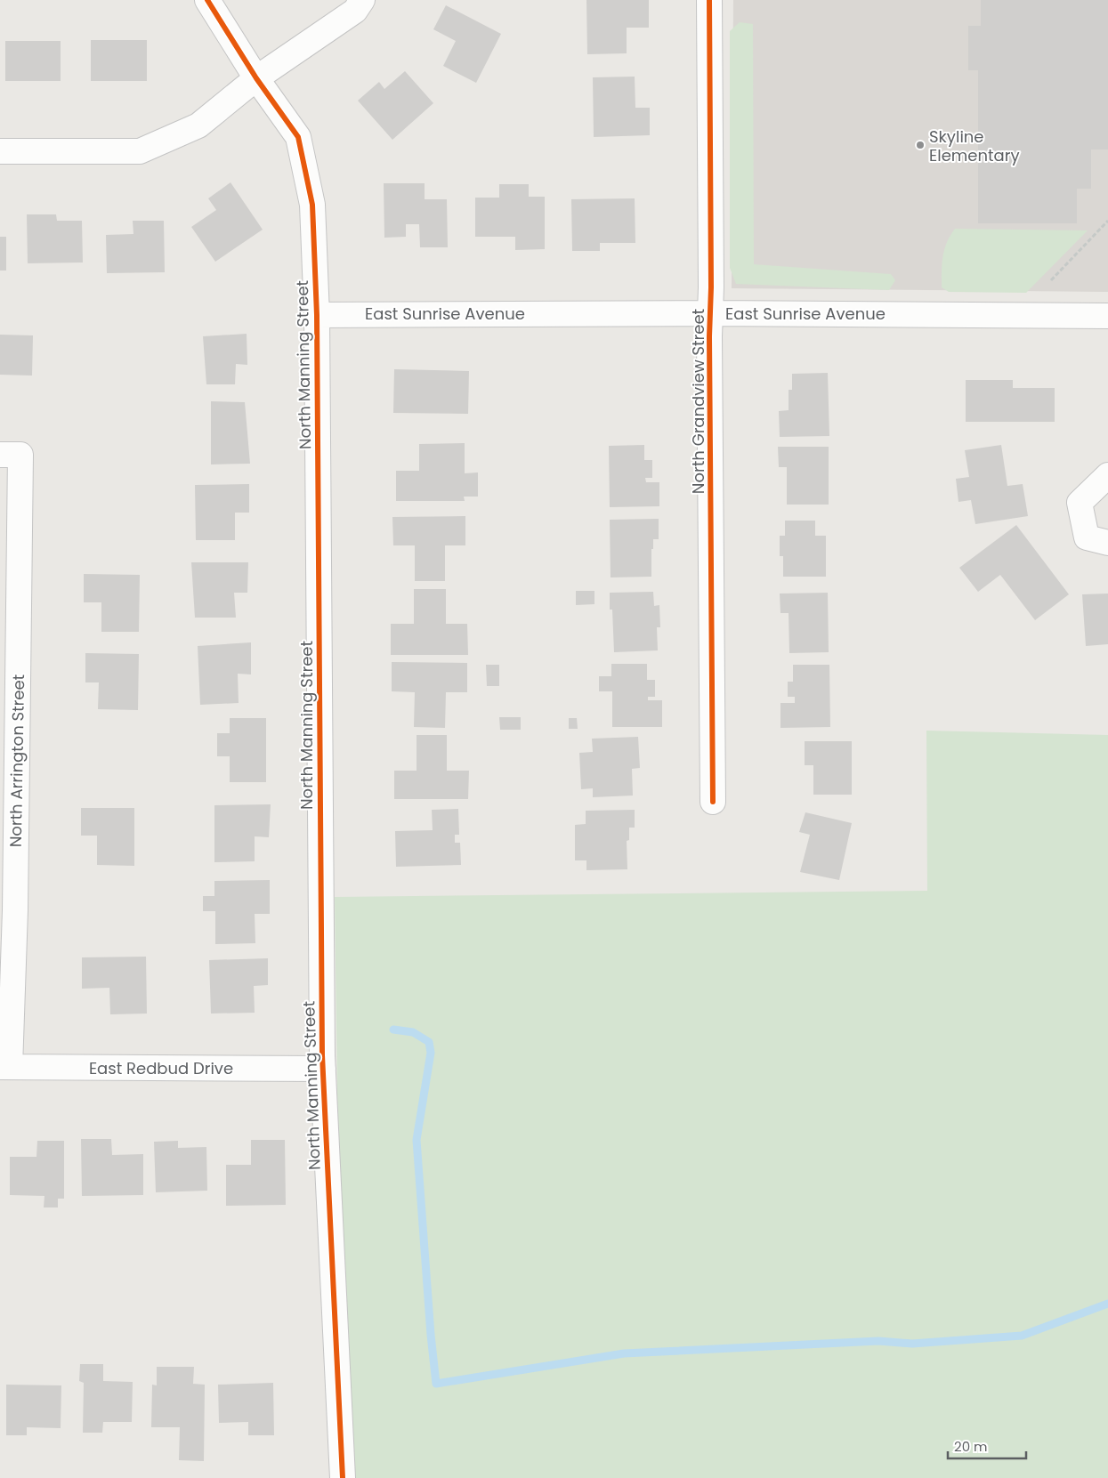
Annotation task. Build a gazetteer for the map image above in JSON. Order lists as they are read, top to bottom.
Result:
{
  "streets": {
    "street": [
      "East Sunrise Avenue",
      "North Manning Street",
      "North Grandview Street",
      "North Arrington Street",
      "East Redbud Drive"
    ]
  },
  "crossings": [
    ["East Sunrise Avenue", "North Manning Street"],
    ["East Sunrise Avenue", "North Grandview Street"],
    ["North Manning Street", "East Redbud Drive"],
    ["North Arrington Street", "East Redbud Drive"]
  ],
  "places": ["Skyline Elementary"],
  "scale_bar": "20 m"
}
